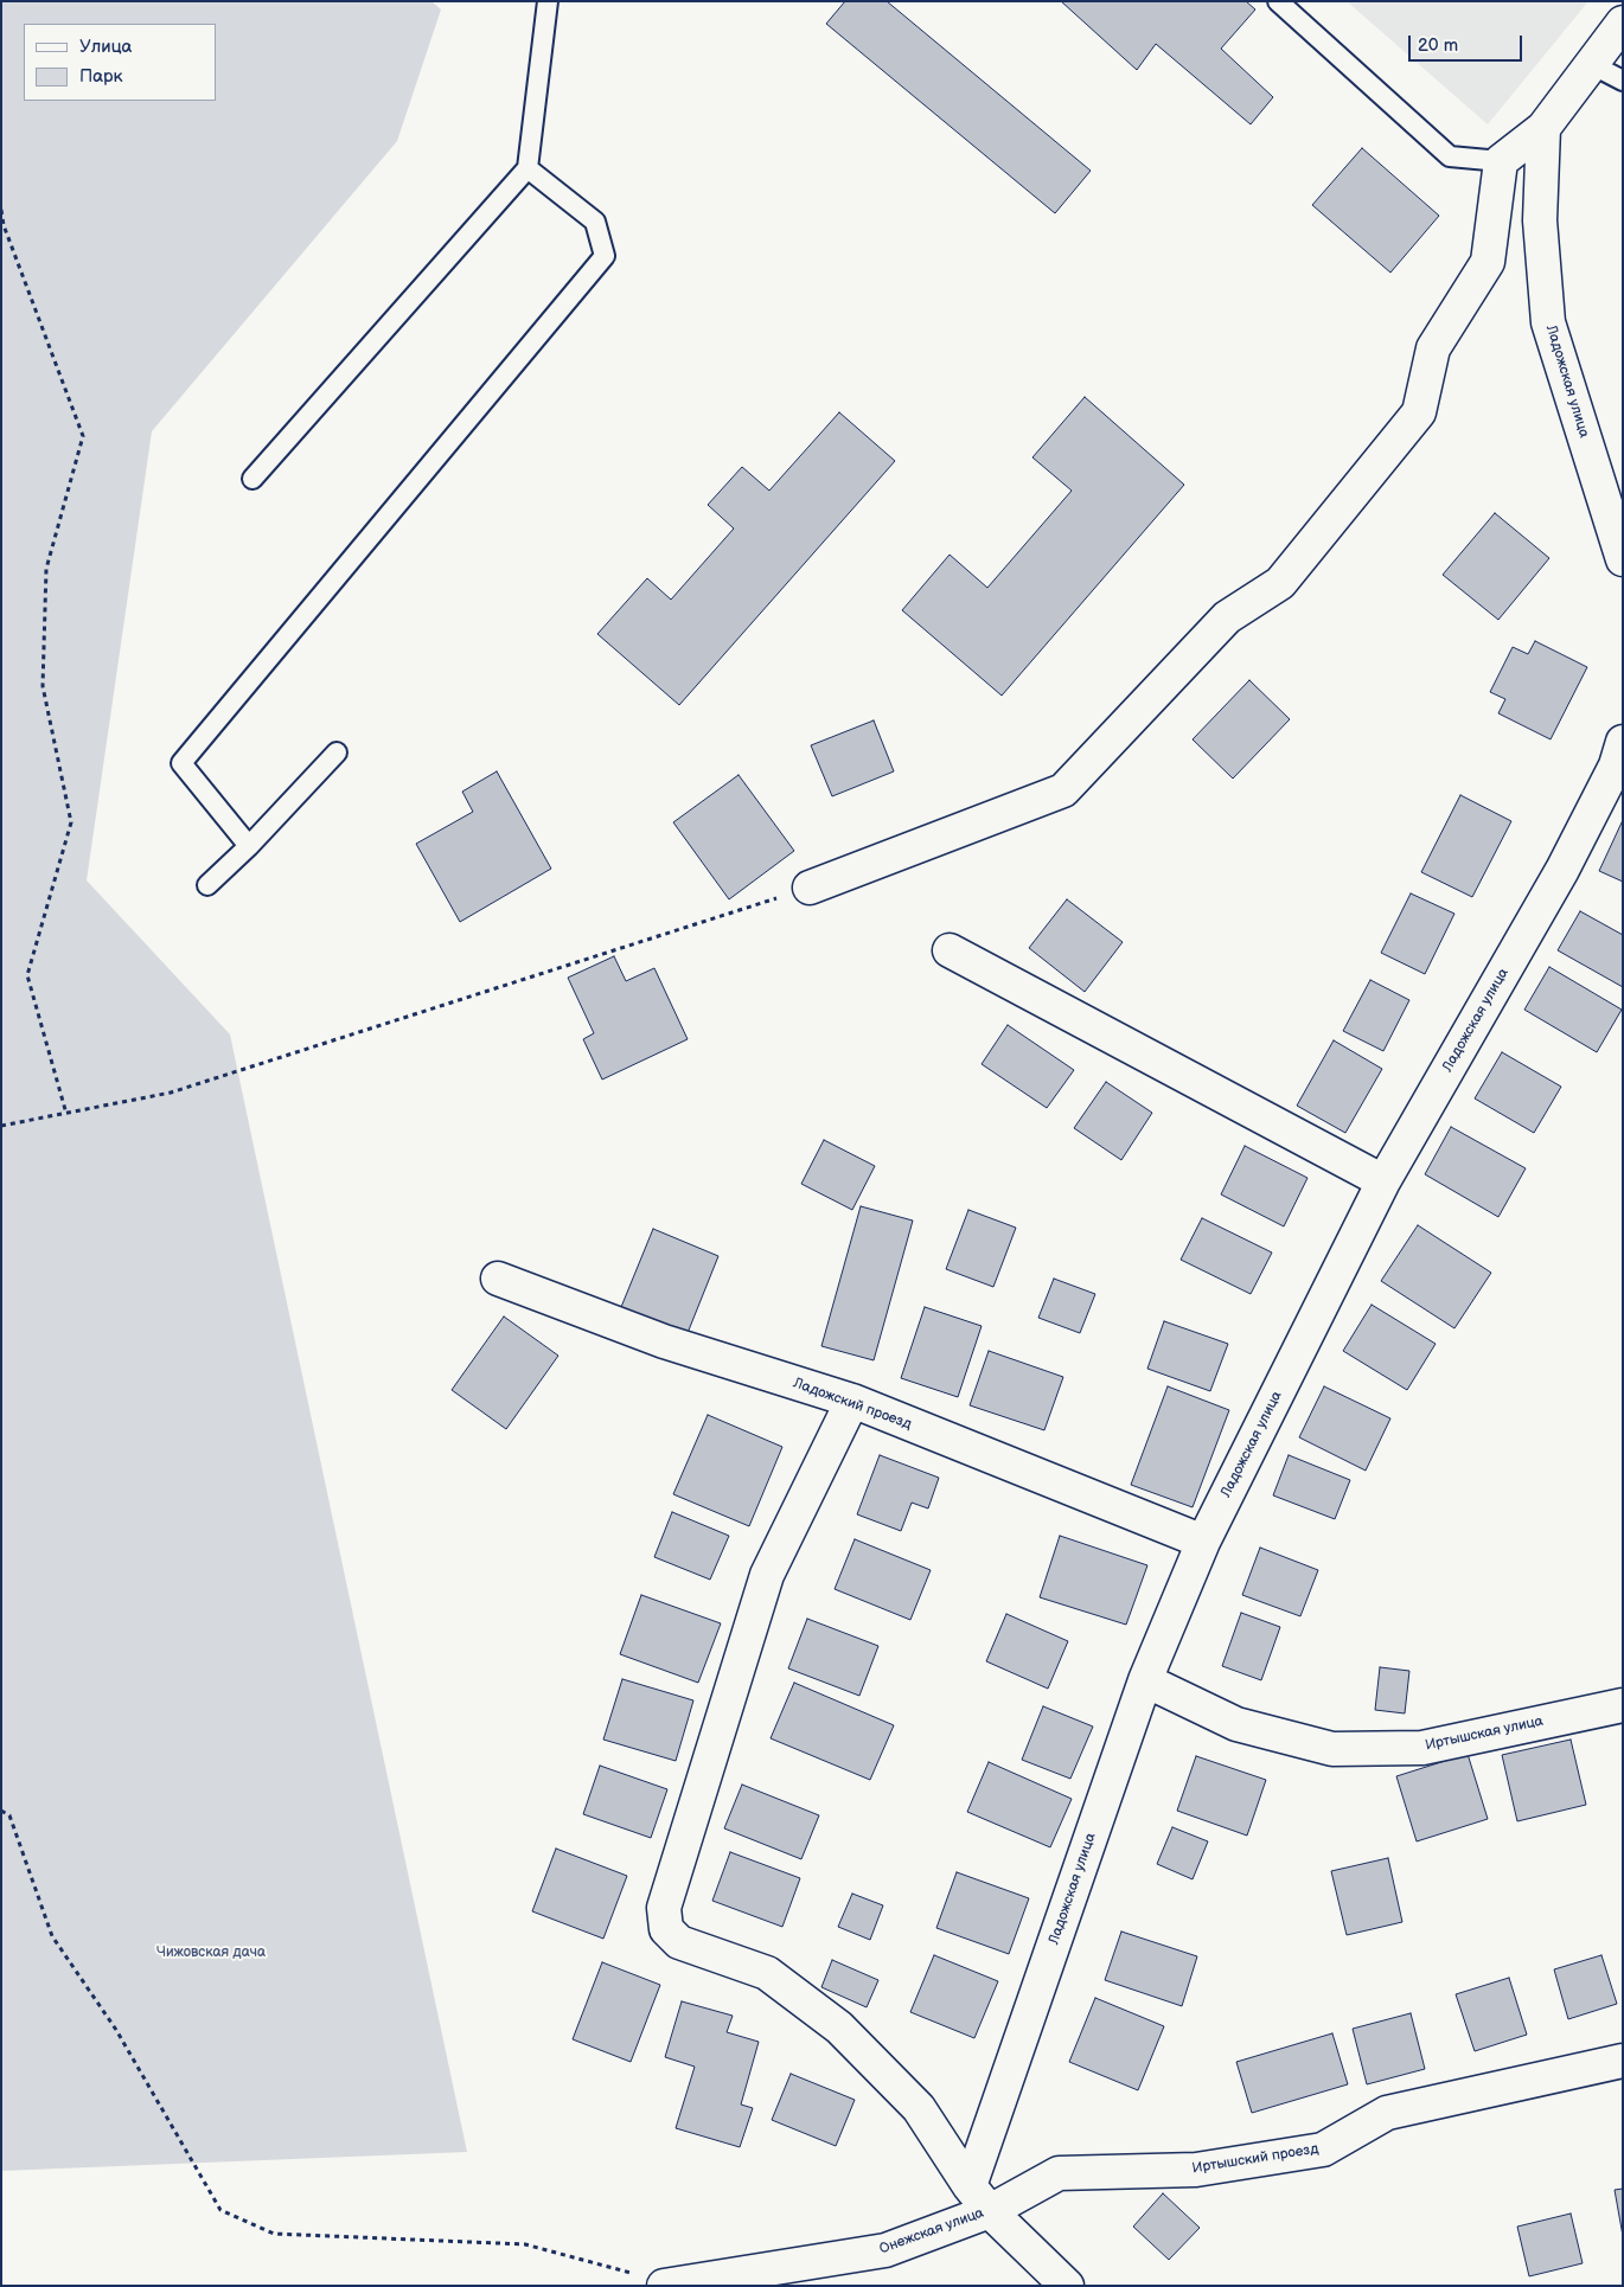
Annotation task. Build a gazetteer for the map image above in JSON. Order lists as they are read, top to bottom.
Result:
{
  "streets": {
    "street": [
      "Ладожская улица",
      "Ладожский проезд",
      "Иртышская улица",
      "Иртышский проезд",
      "Онежская улица"
    ]
  },
  "crossings": [
    ["Ладожская улица", "Ладожский проезд"],
    ["Ладожская улица", "Иртышская улица"],
    ["Ладожская улица", "Иртышский проезд"],
    ["Ладожская улица", "Онежская улица"],
    ["Иртышский проезд", "Онежская улица"]
  ],
  "parks": ["Чижовская дача"],
  "legend": ["Улица", "Парк"],
  "scale_bar": "20 m"
}
